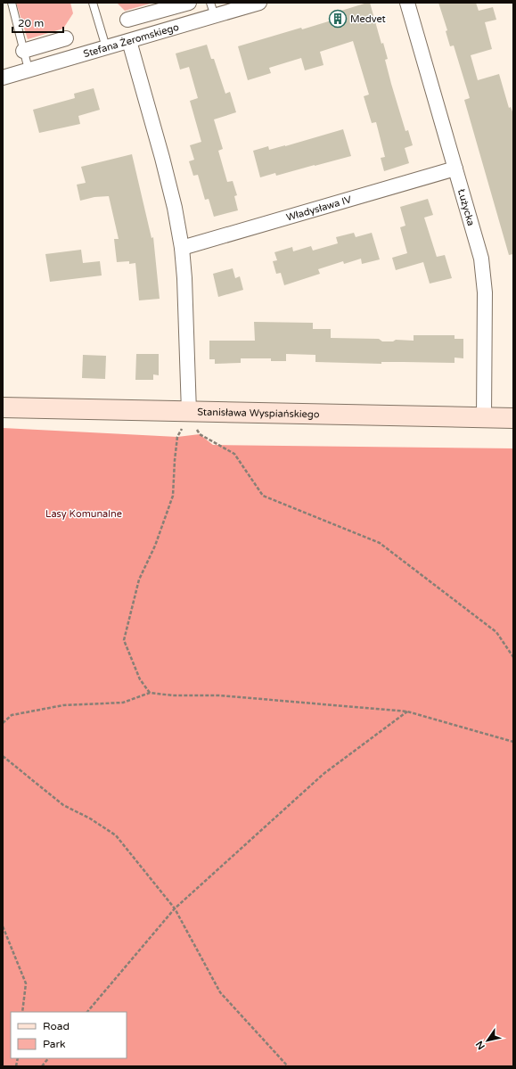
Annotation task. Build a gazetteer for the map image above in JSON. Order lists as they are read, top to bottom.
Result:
{
  "streets": {
    "street": [
      "Stefana Żeromskiego",
      "Łużycka",
      "Władysława IV",
      "Stanisława Wyspiańskiego"
    ]
  },
  "crossings": [
    ["Łużycka", "Władysława IV"],
    ["Łużycka", "Stanisława Wyspiańskiego"]
  ],
  "parks": ["Lasy Komunalne"],
  "places": {
    "building": ["Medvet"]
  },
  "legend": ["Road", "Park"],
  "scale_bar": "20 m",
  "north": "bottom left"
}
